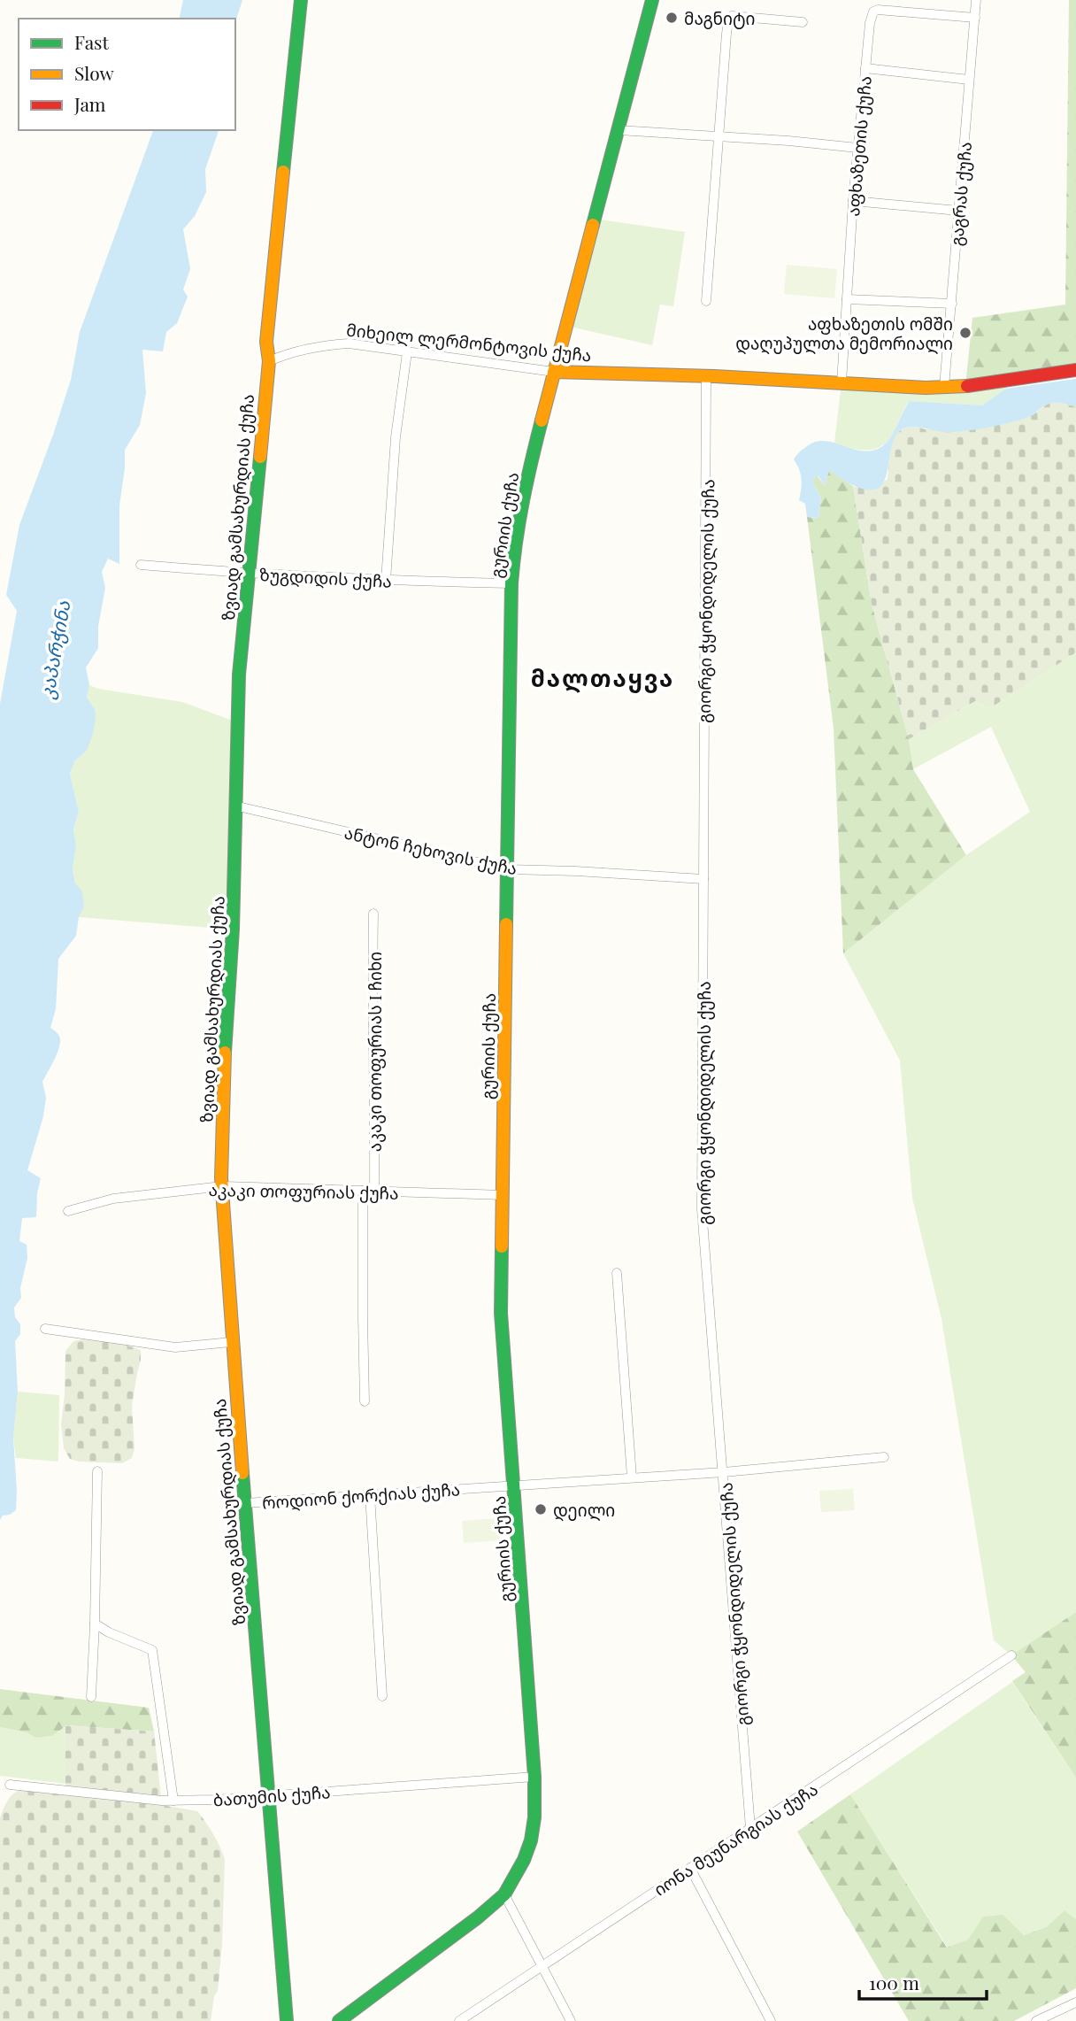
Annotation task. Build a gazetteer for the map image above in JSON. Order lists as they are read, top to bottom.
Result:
{
  "streets": {
    "main road": ["მიხეილ ლერმონტოვის ქუჩა", "ზვიად გამსახურდიას ქუჩა", "გურიის ქუჩა"],
    "street": [
      "აფხაზეთის ქუჩა",
      "გაგრას ქუჩა",
      "ზუგდიდის ქუჩა",
      "გიორგი ჭყონდიდელის ქუჩა",
      "ანტონ ჩეხოვის ქუჩა",
      "აკაკი თოფურიას I ჩიხი",
      "აკაკი თოფურიას ქუჩა",
      "როდიონ ქორქიას ქუჩა",
      "ბათუმის ქუჩა",
      "იონა მეუნარგიას ქუჩა"
    ]
  },
  "crossings": [
    ["აფხაზეთის ქუჩა", "გაგრას ქუჩა"],
    ["აფხაზეთის ქუჩა", "მიხეილ ლერმონტოვის ქუჩა"],
    ["გაგრას ქუჩა", "მიხეილ ლერმონტოვის ქუჩა"],
    ["მიხეილ ლერმონტოვის ქუჩა", "ზვიად გამსახურდიას ქუჩა"],
    ["მიხეილ ლერმონტოვის ქუჩა", "გურიის ქუჩა"],
    ["მიხეილ ლერმონტოვის ქუჩა", "გიორგი ჭყონდიდელის ქუჩა"],
    ["ზვიად გამსახურდიას ქუჩა", "ზუგდიდის ქუჩა"],
    ["ზვიად გამსახურდიას ქუჩა", "ანტონ ჩეხოვის ქუჩა"],
    ["ზვიად გამსახურდიას ქუჩა", "აკაკი თოფურიას ქუჩა"],
    ["ზვიად გამსახურდიას ქუჩა", "როდიონ ქორქიას ქუჩა"],
    ["ზვიად გამსახურდიას ქუჩა", "ბათუმის ქუჩა"],
    ["გურიის ქუჩა", "ზუგდიდის ქუჩა"],
    ["გურიის ქუჩა", "ანტონ ჩეხოვის ქუჩა"],
    ["გურიის ქუჩა", "აკაკი თოფურიას ქუჩა"],
    ["გურიის ქუჩა", "როდიონ ქორქიას ქუჩა"],
    ["გურიის ქუჩა", "ბათუმის ქუჩა"],
    ["გიორგი ჭყონდიდელის ქუჩა", "ანტონ ჩეხოვის ქუჩა"],
    ["გიორგი ჭყონდიდელის ქუჩა", "როდიონ ქორქიას ქუჩა"],
    ["გიორგი ჭყონდიდელის ქუჩა", "იონა მეუნარგიას ქუჩა"],
    ["აკაკი თოფურიას I ჩიხი", "აკაკი თოფურიას ქუჩა"]
  ],
  "districts": ["მალთაყვა"],
  "water": ["კაპარჭინა"],
  "places": ["მაგნიტი", "აფხაზეთის ომში დაღუპულთა მემორიალი", "დეილი"],
  "legend": ["Fast", "Slow", "Jam"],
  "scale_bar": "100 m"
}
